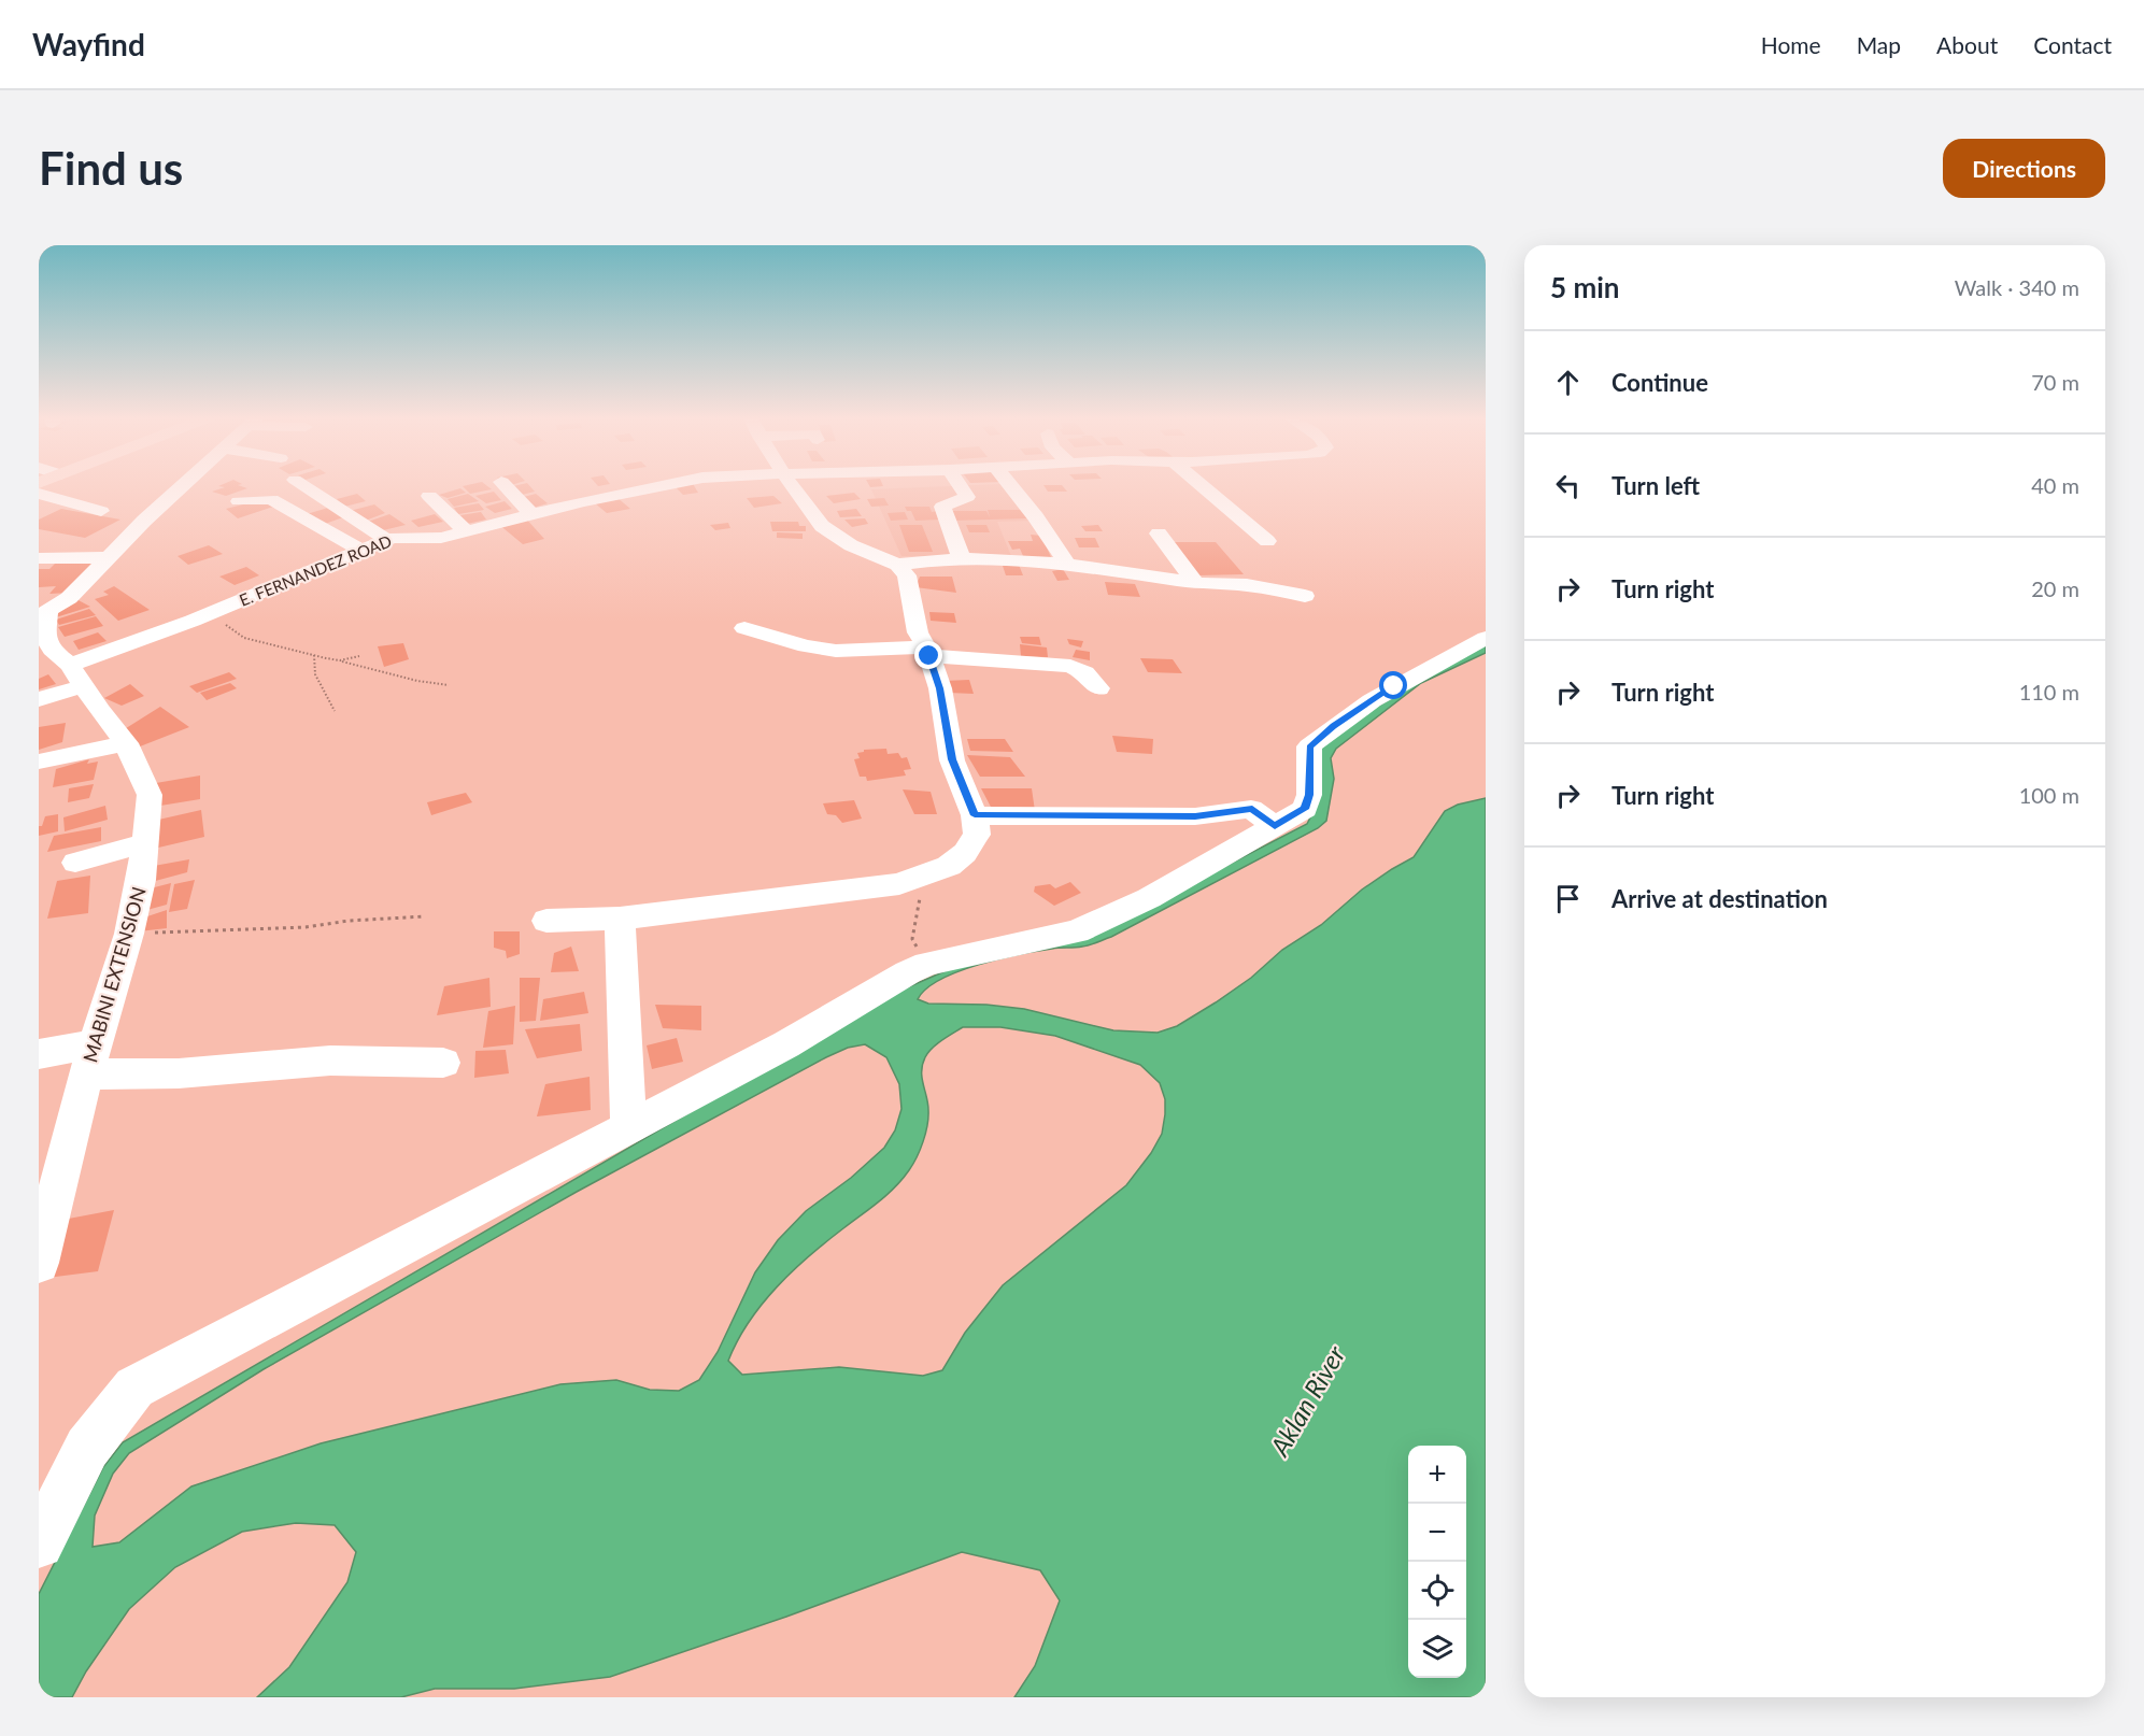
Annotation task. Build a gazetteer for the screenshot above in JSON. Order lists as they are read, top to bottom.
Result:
{
  "streets": {
    "street": ["E. FERNANDEZ ROAD", "MABINI EXTENSION"]
  },
  "crossings": [
    ["E. FERNANDEZ ROAD", "MABINI EXTENSION"]
  ],
  "water": ["Aklan River"],
  "page": {
    "header": "Wayfind",
    "nav": [
      "Home",
      "Map",
      "About",
      "Contact"
    ],
    "buttons": "Directions",
    "title": "Find us",
    "heading": ["5 min", "Walk · 340 m"],
    "list": [
      ["Continue", "70 m"],
      ["Turn left", "40 m"],
      ["Turn right", "20 m"],
      ["Turn right", "110 m"],
      ["Turn right", "100 m"],
      "Arrive at destination"
    ],
    "map_buttons": ["+", "−"]
  }
}
